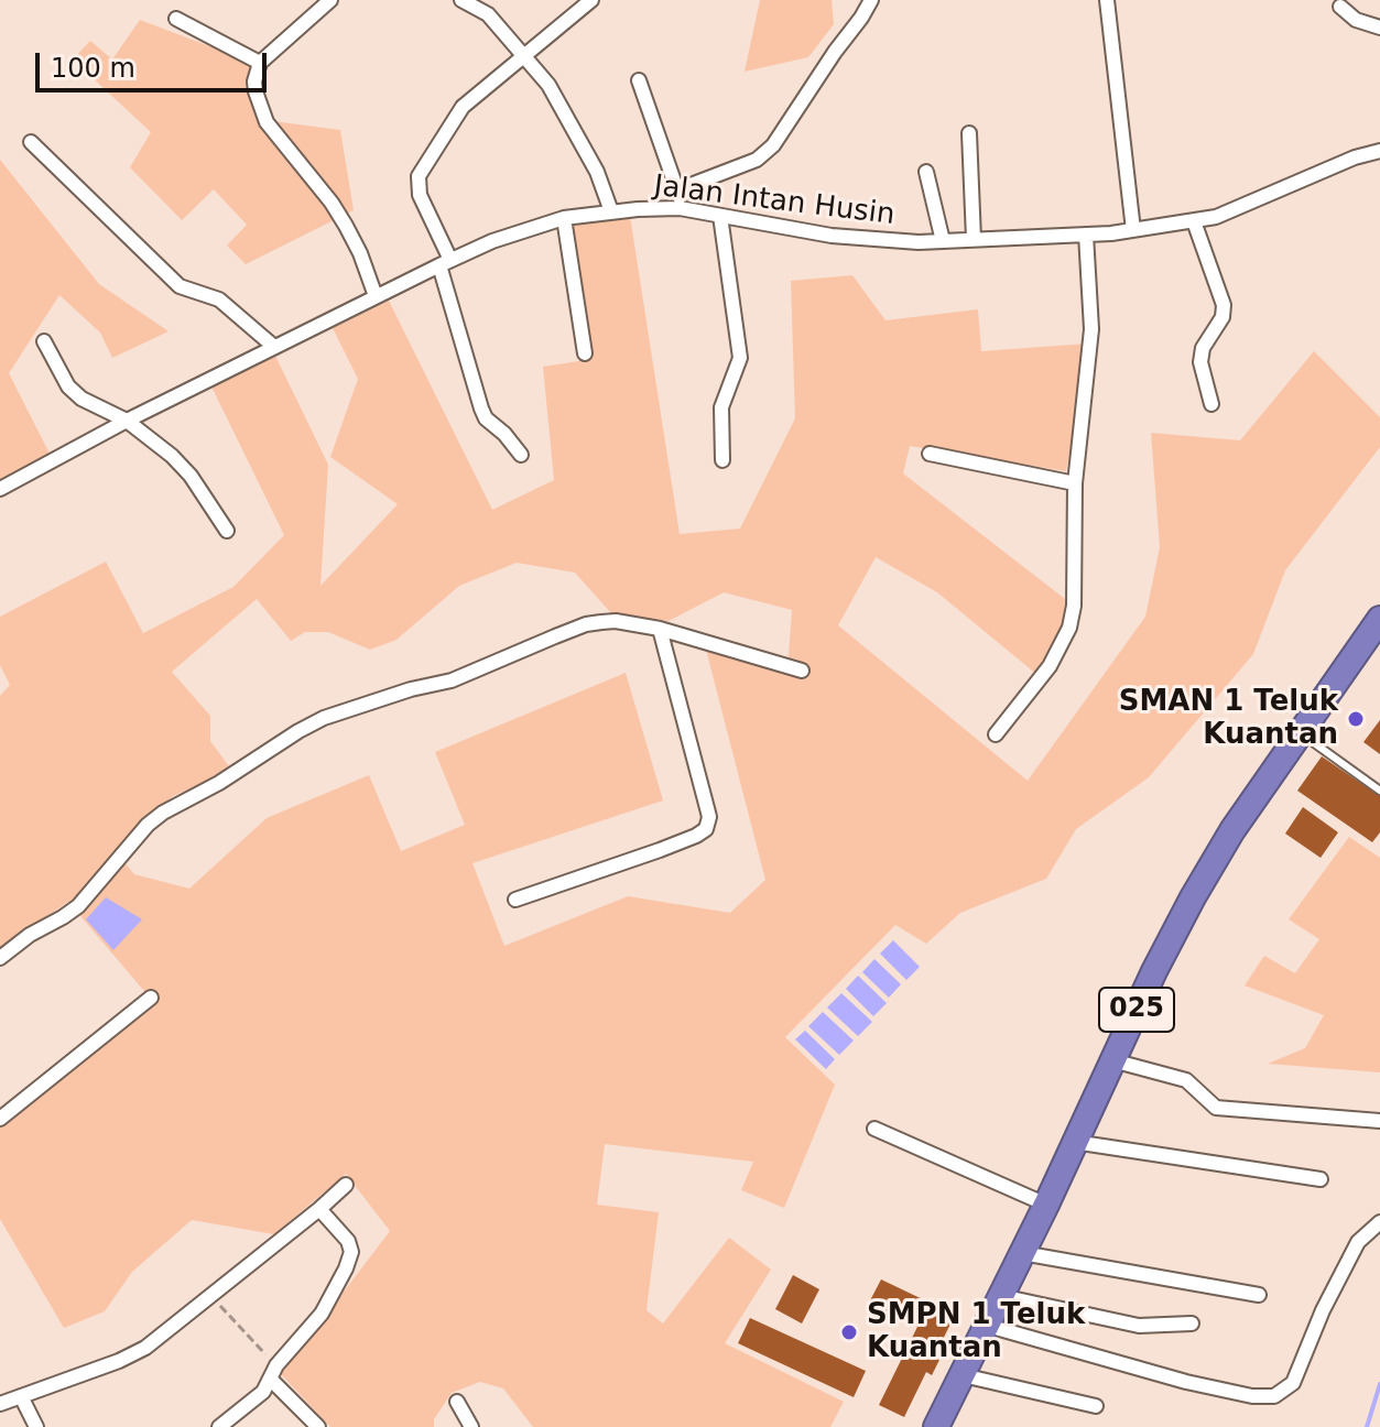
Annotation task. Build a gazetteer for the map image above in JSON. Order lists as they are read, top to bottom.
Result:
{
  "streets": {
    "highway": ["025"],
    "street": ["Jalan Intan Husin"]
  },
  "places": ["SMAN 1 Teluk Kuantan", "SMPN 1 Teluk Kuantan"],
  "scale_bar": "100 m"
}
